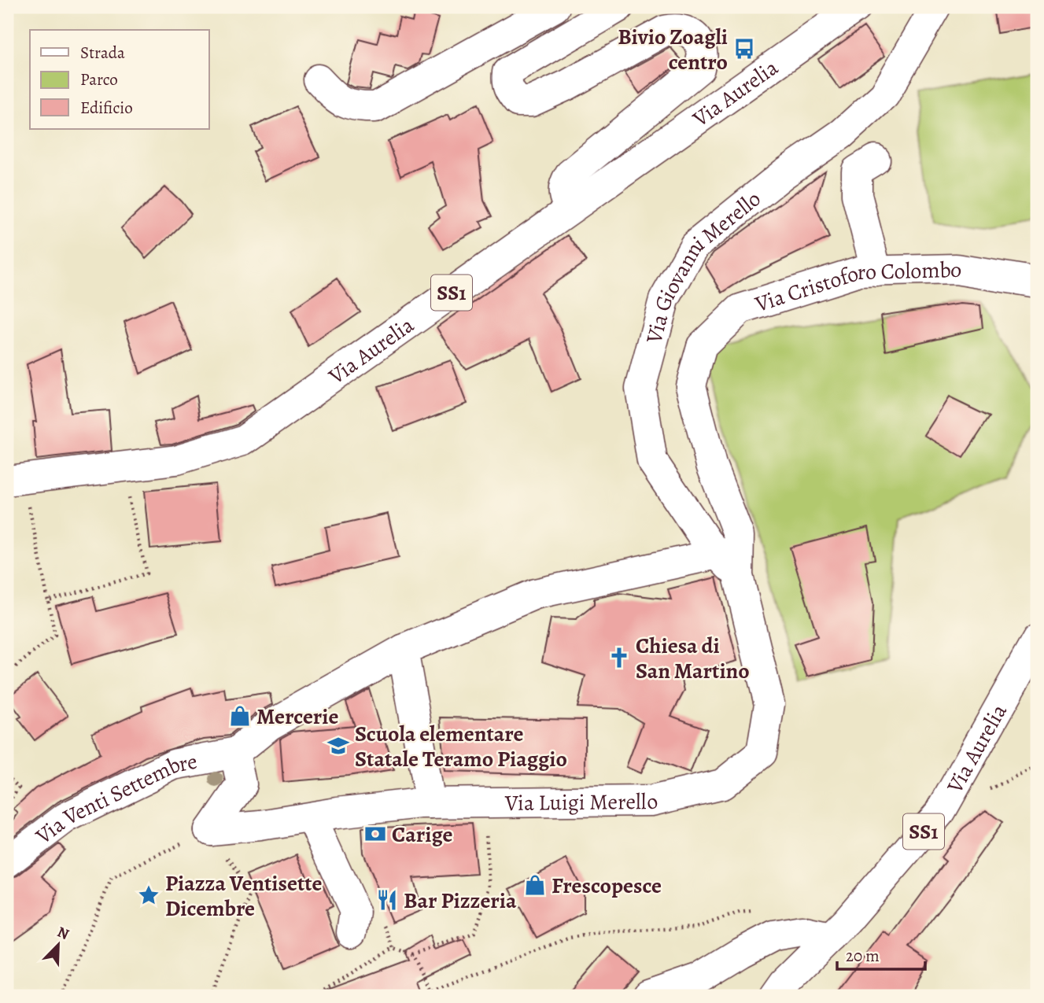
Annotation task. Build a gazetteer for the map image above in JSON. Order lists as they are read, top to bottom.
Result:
{
  "streets": {
    "street": [
      "Via Aurelia",
      "Via Giovanni Merello",
      "Via Cristoforo Colombo",
      "SS1",
      "Via Luigi Merello",
      "Via Venti Settembre"
    ]
  },
  "crossings": [
    ["Via Giovanni Merello", "Via Cristoforo Colombo"],
    ["Via Giovanni Merello", "Via Luigi Merello"],
    ["Via Cristoforo Colombo", "Via Luigi Merello"]
  ],
  "places": {
    "bus stop": ["Bivio Zoagli centro"],
    "church": ["Chiesa di San Martino"],
    "shop": ["Mercerie", "Frescopesce"],
    "school or university": ["Scuola elementare Statale Teramo Piaggio"],
    "bank": ["Carige"],
    "place": ["Piazza Ventisette Dicembre"],
    "restaurant": ["Bar Pizzeria"]
  },
  "legend": ["Strada", "Parco", "Edificio"],
  "scale_bar": "20 m",
  "north": "top right"
}
